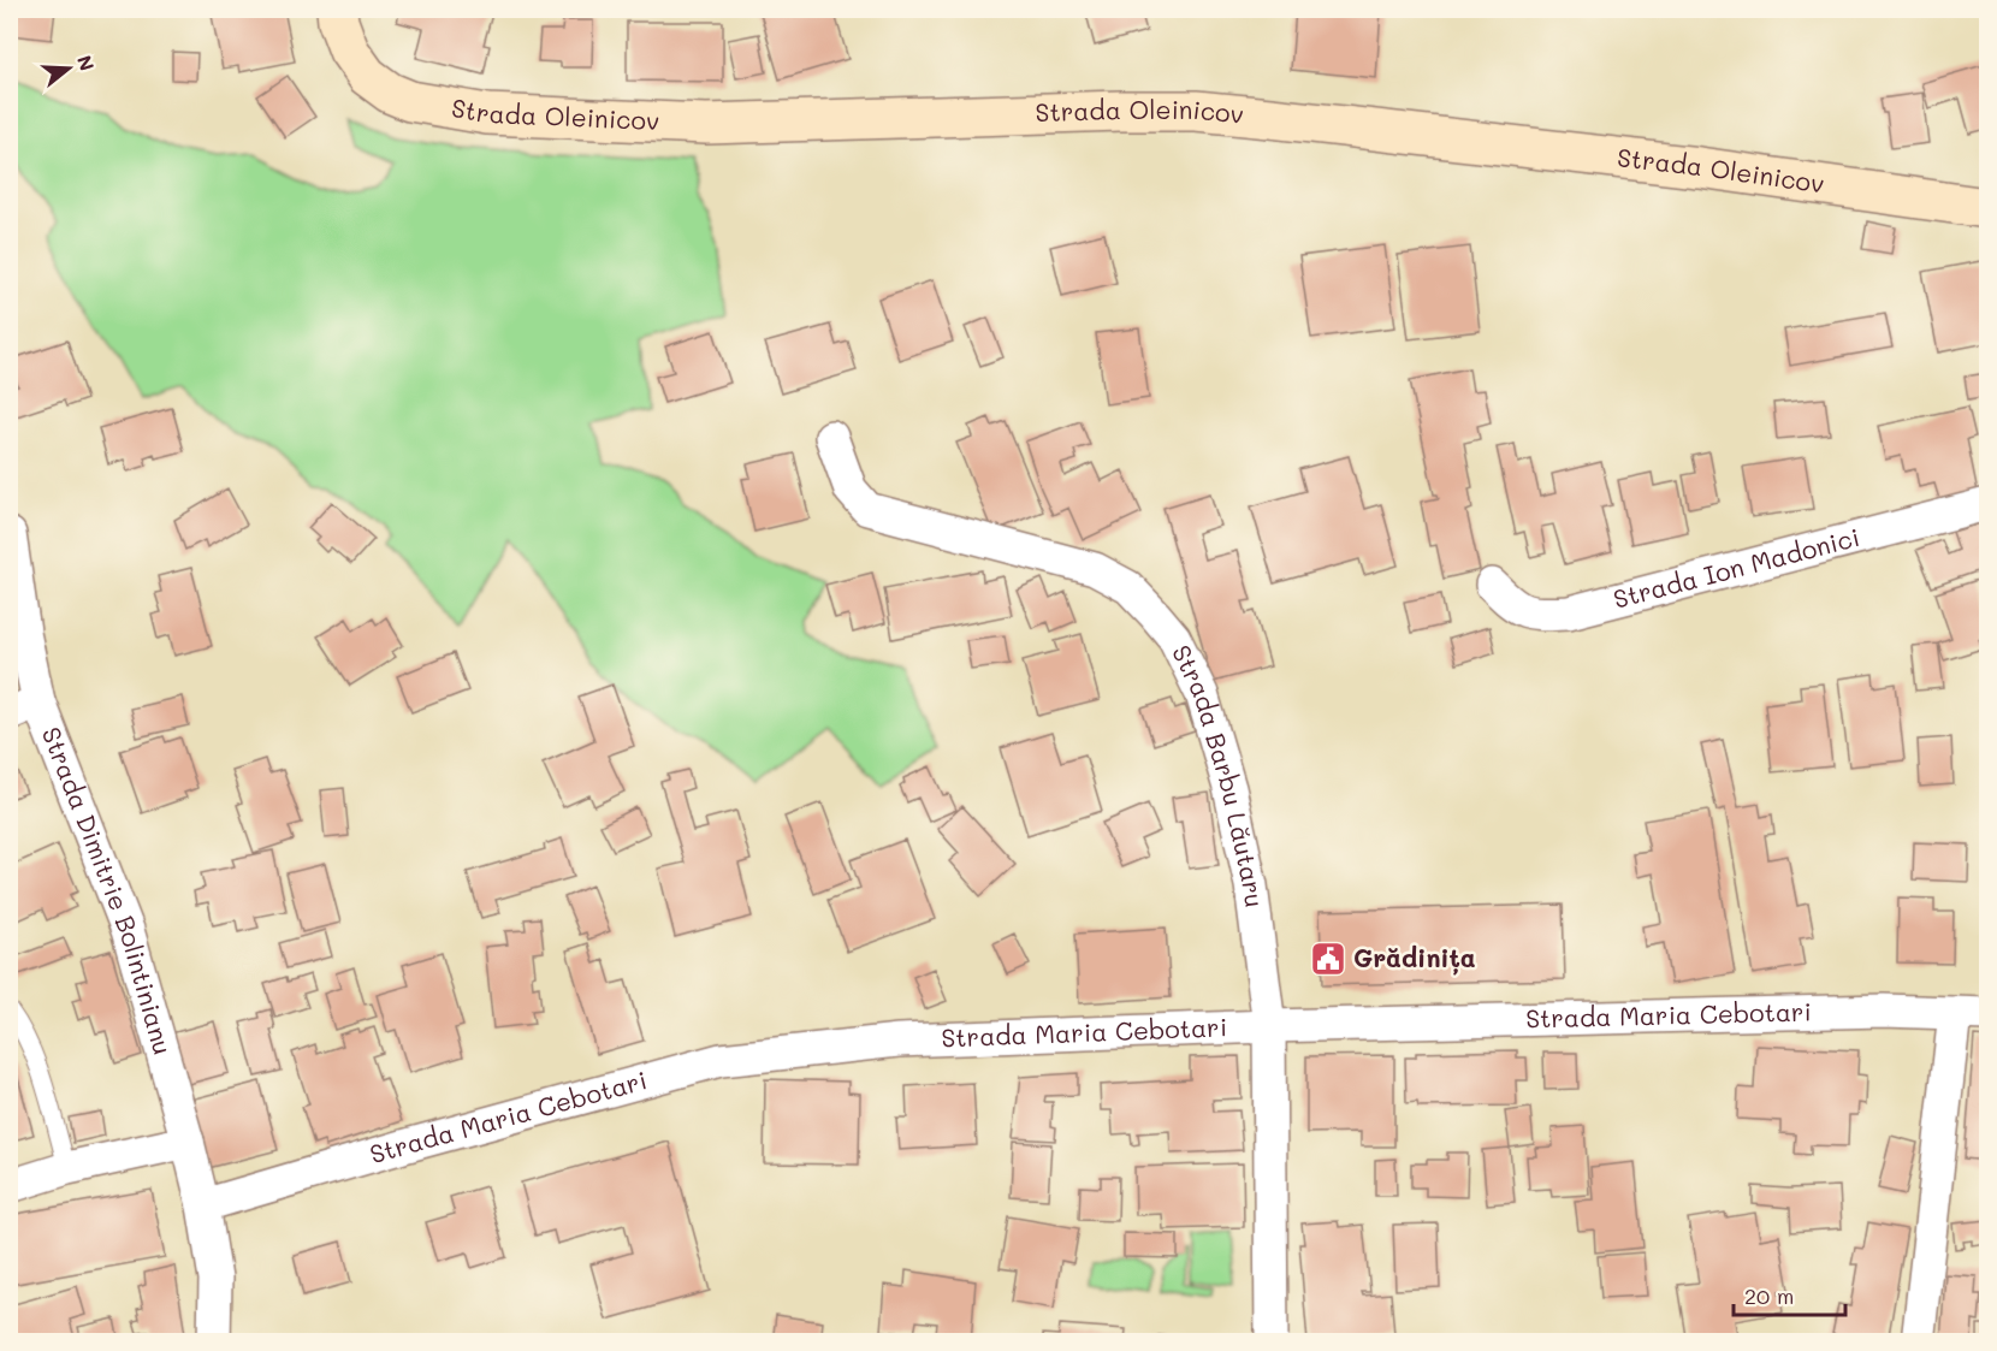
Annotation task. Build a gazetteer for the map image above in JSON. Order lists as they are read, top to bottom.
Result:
{
  "streets": {
    "main road": ["Strada Oleinicov"],
    "street": [
      "Strada Ion Madonici",
      "Strada Barbu Lăutaru",
      "Strada Dimitrie Bolintinianu",
      "Strada Maria Cebotari"
    ]
  },
  "crossings": [
    ["Strada Barbu Lăutaru", "Strada Maria Cebotari"],
    ["Strada Dimitrie Bolintinianu", "Strada Maria Cebotari"]
  ],
  "places": {
    "public building": ["Grădinița"]
  },
  "scale_bar": "20 m",
  "north": "right"
}
